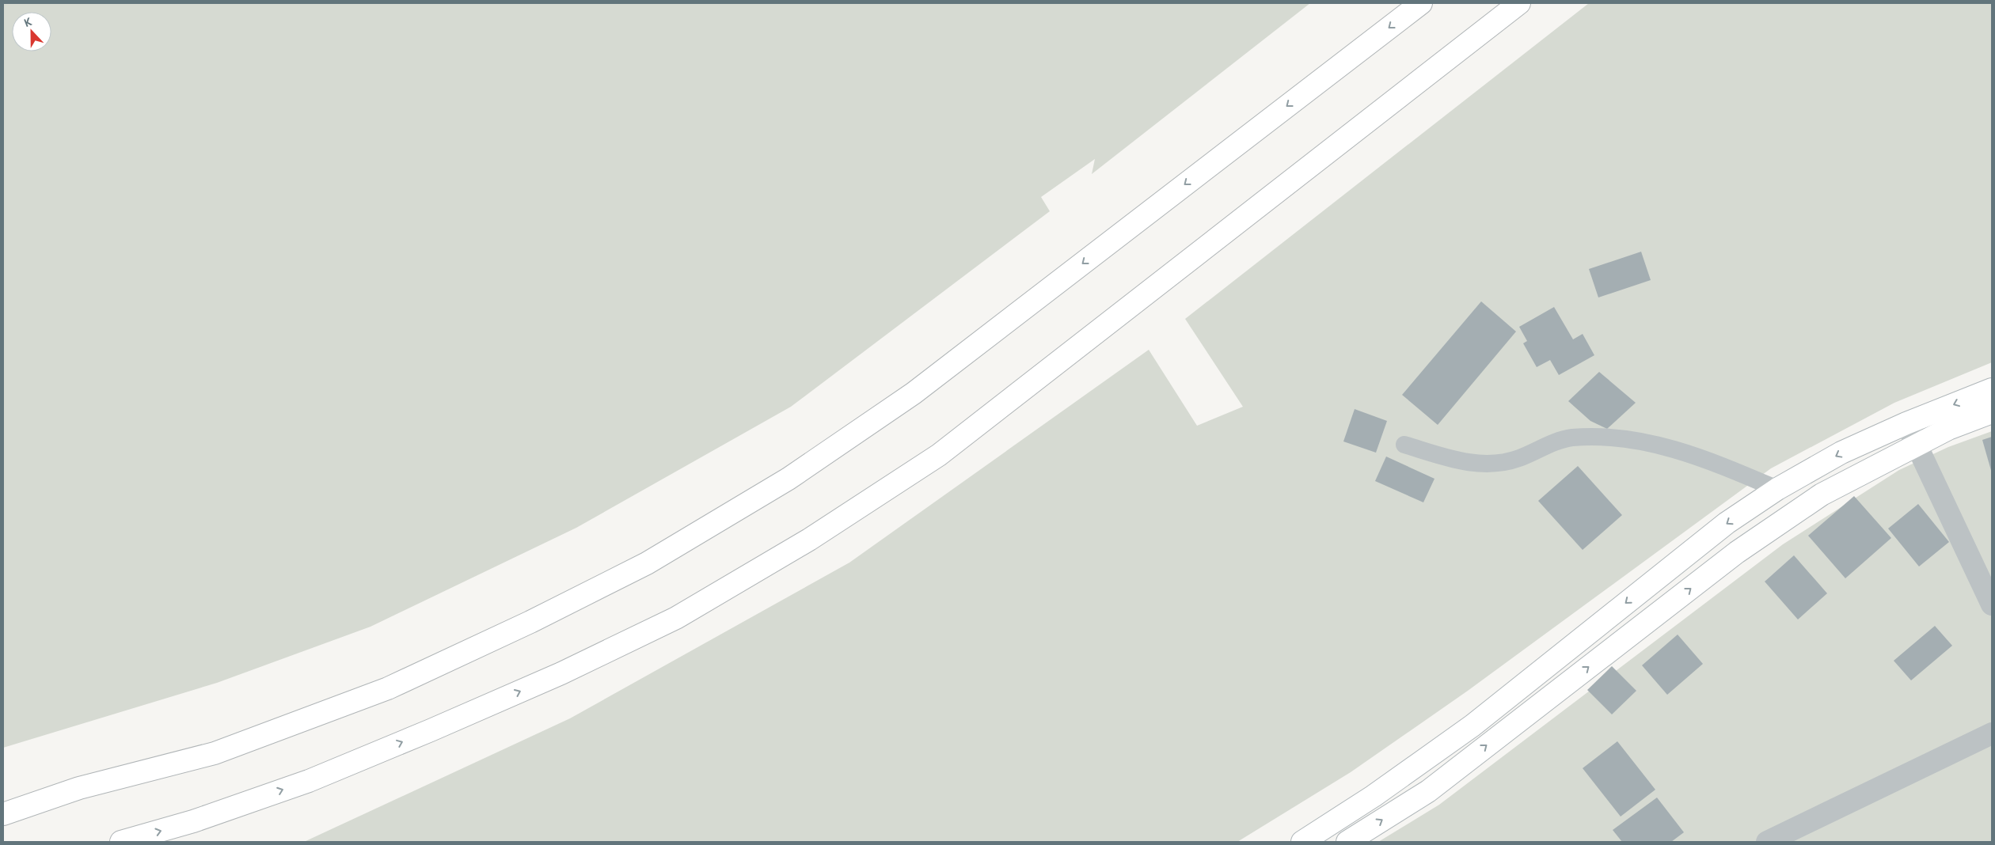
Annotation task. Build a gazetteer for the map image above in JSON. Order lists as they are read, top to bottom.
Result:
{
  "north": "top"
}
